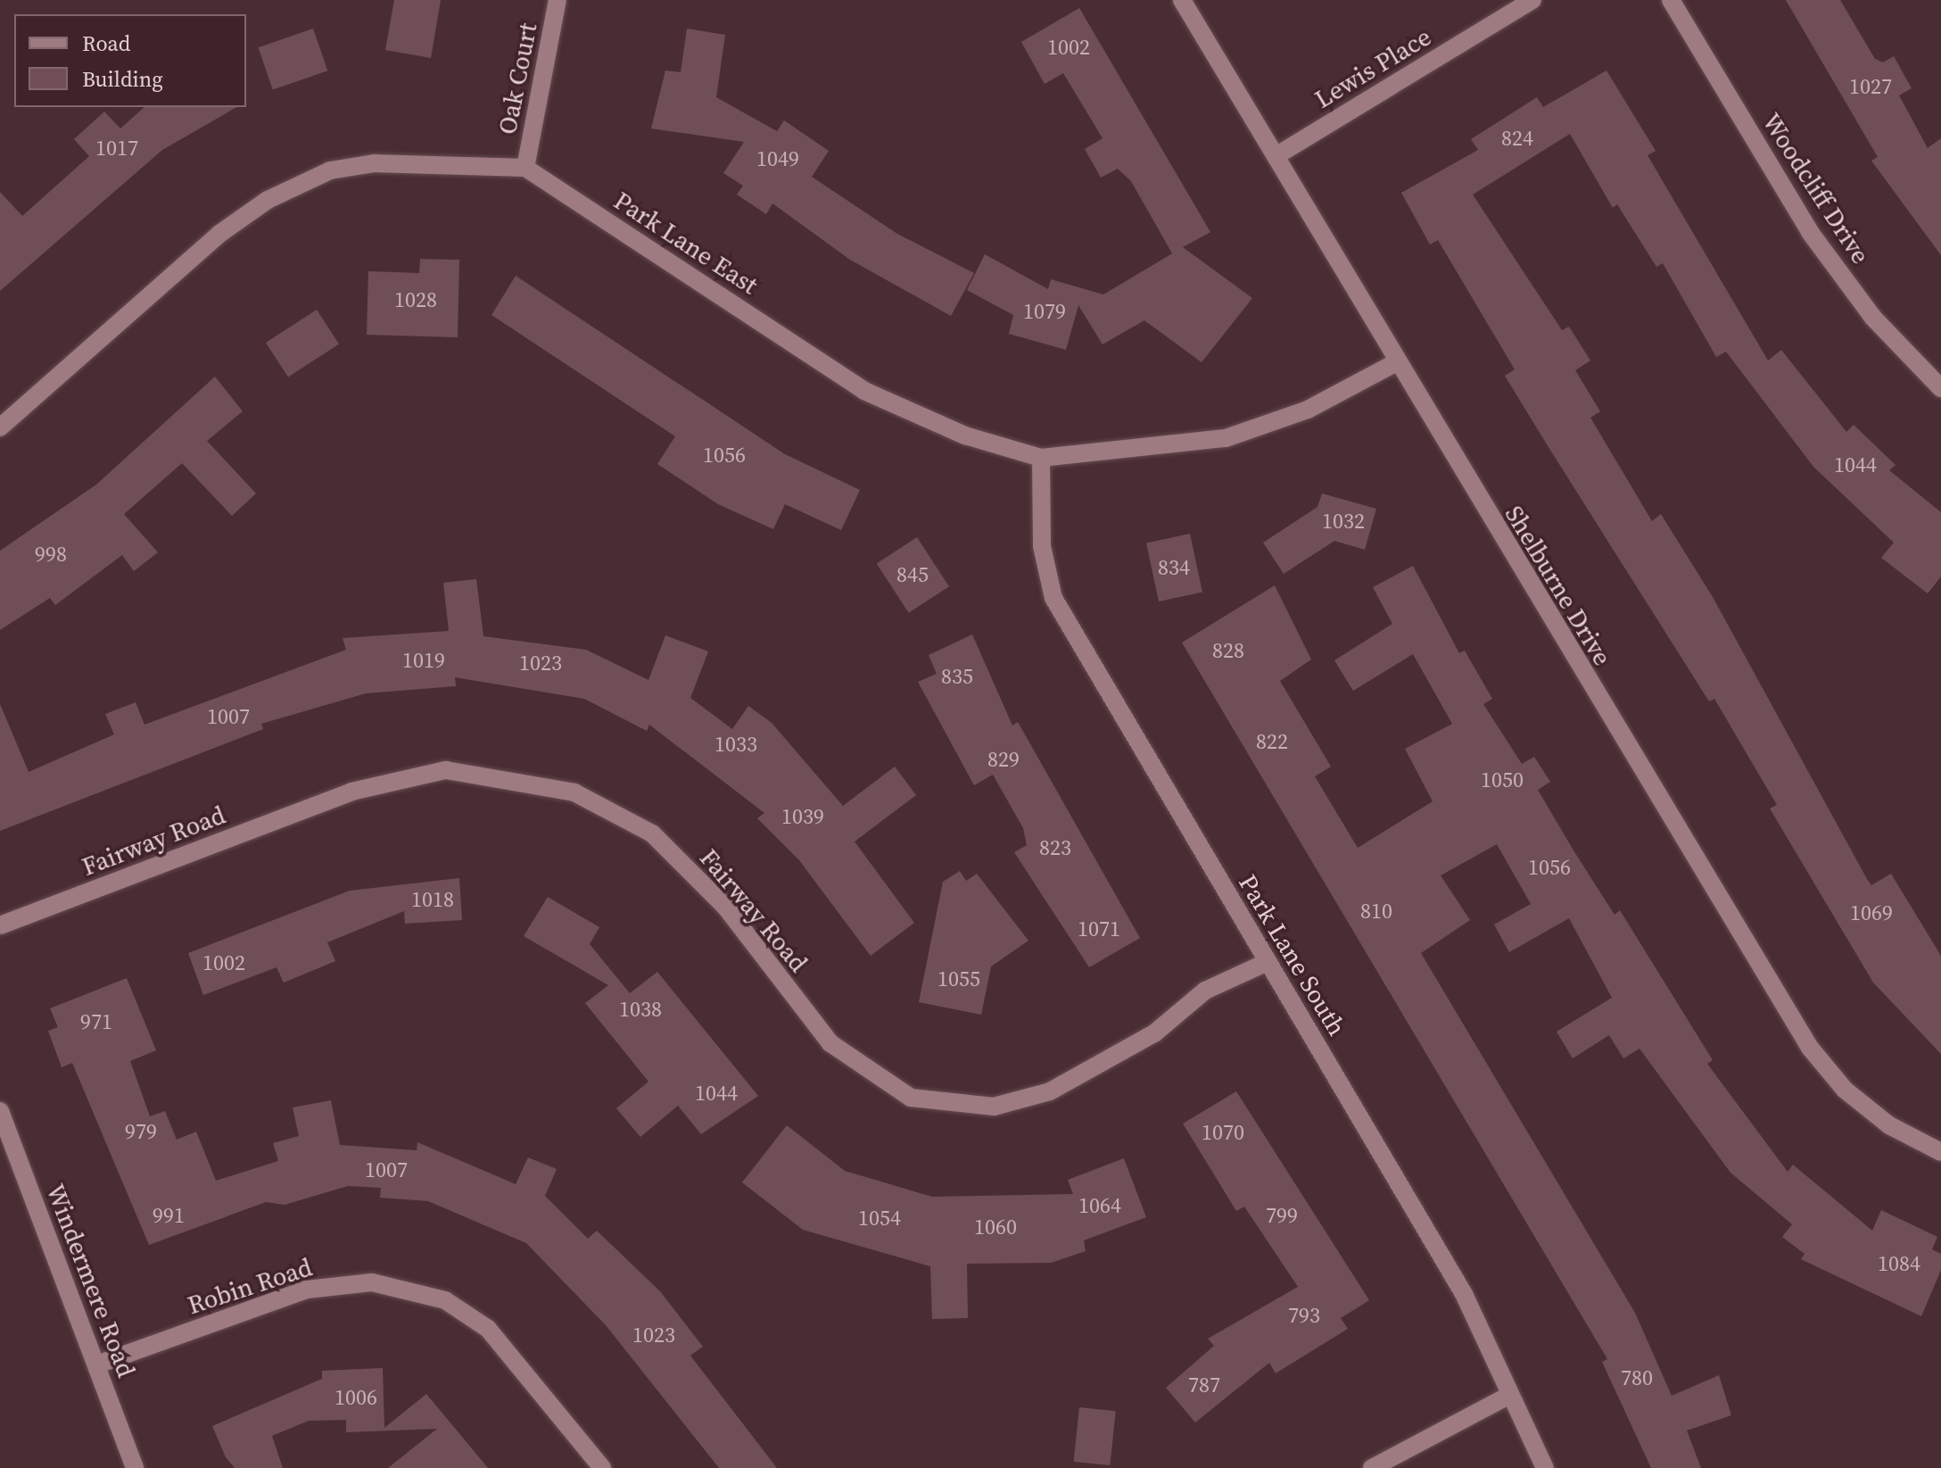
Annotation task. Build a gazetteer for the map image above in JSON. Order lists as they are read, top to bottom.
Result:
{
  "streets": {
    "street": [
      "Lewis Place",
      "Oak Court",
      "Woodcliff Drive",
      "Park Lane East",
      "Shelburne Drive",
      "Fairway Road",
      "Park Lane South",
      "Windermere Road",
      "Robin Road"
    ]
  },
  "crossings": [
    ["Lewis Place", "Shelburne Drive"],
    ["Oak Court", "Park Lane East"],
    ["Park Lane East", "Shelburne Drive"],
    ["Park Lane East", "Park Lane South"],
    ["Fairway Road", "Park Lane South"],
    ["Windermere Road", "Robin Road"]
  ],
  "house_numbers": [
    "1002",
    "1027",
    "824",
    "1017",
    "1049",
    "1028",
    "1079",
    "1056",
    "1044",
    "1032",
    "998",
    "834",
    "845",
    "828",
    "1019",
    "1023",
    "835",
    "1007",
    "822",
    "1033",
    "829",
    "1050",
    "1039",
    "823",
    "1056",
    "1018",
    "810",
    "1069",
    "1071",
    "1002",
    "1055",
    "1038",
    "971",
    "1044",
    "979",
    "1070",
    "1007",
    "1064",
    "991",
    "799",
    "1054",
    "1060",
    "1084",
    "793",
    "1023",
    "780",
    "787",
    "1006"
  ],
  "legend": ["Road", "Building"]
}
